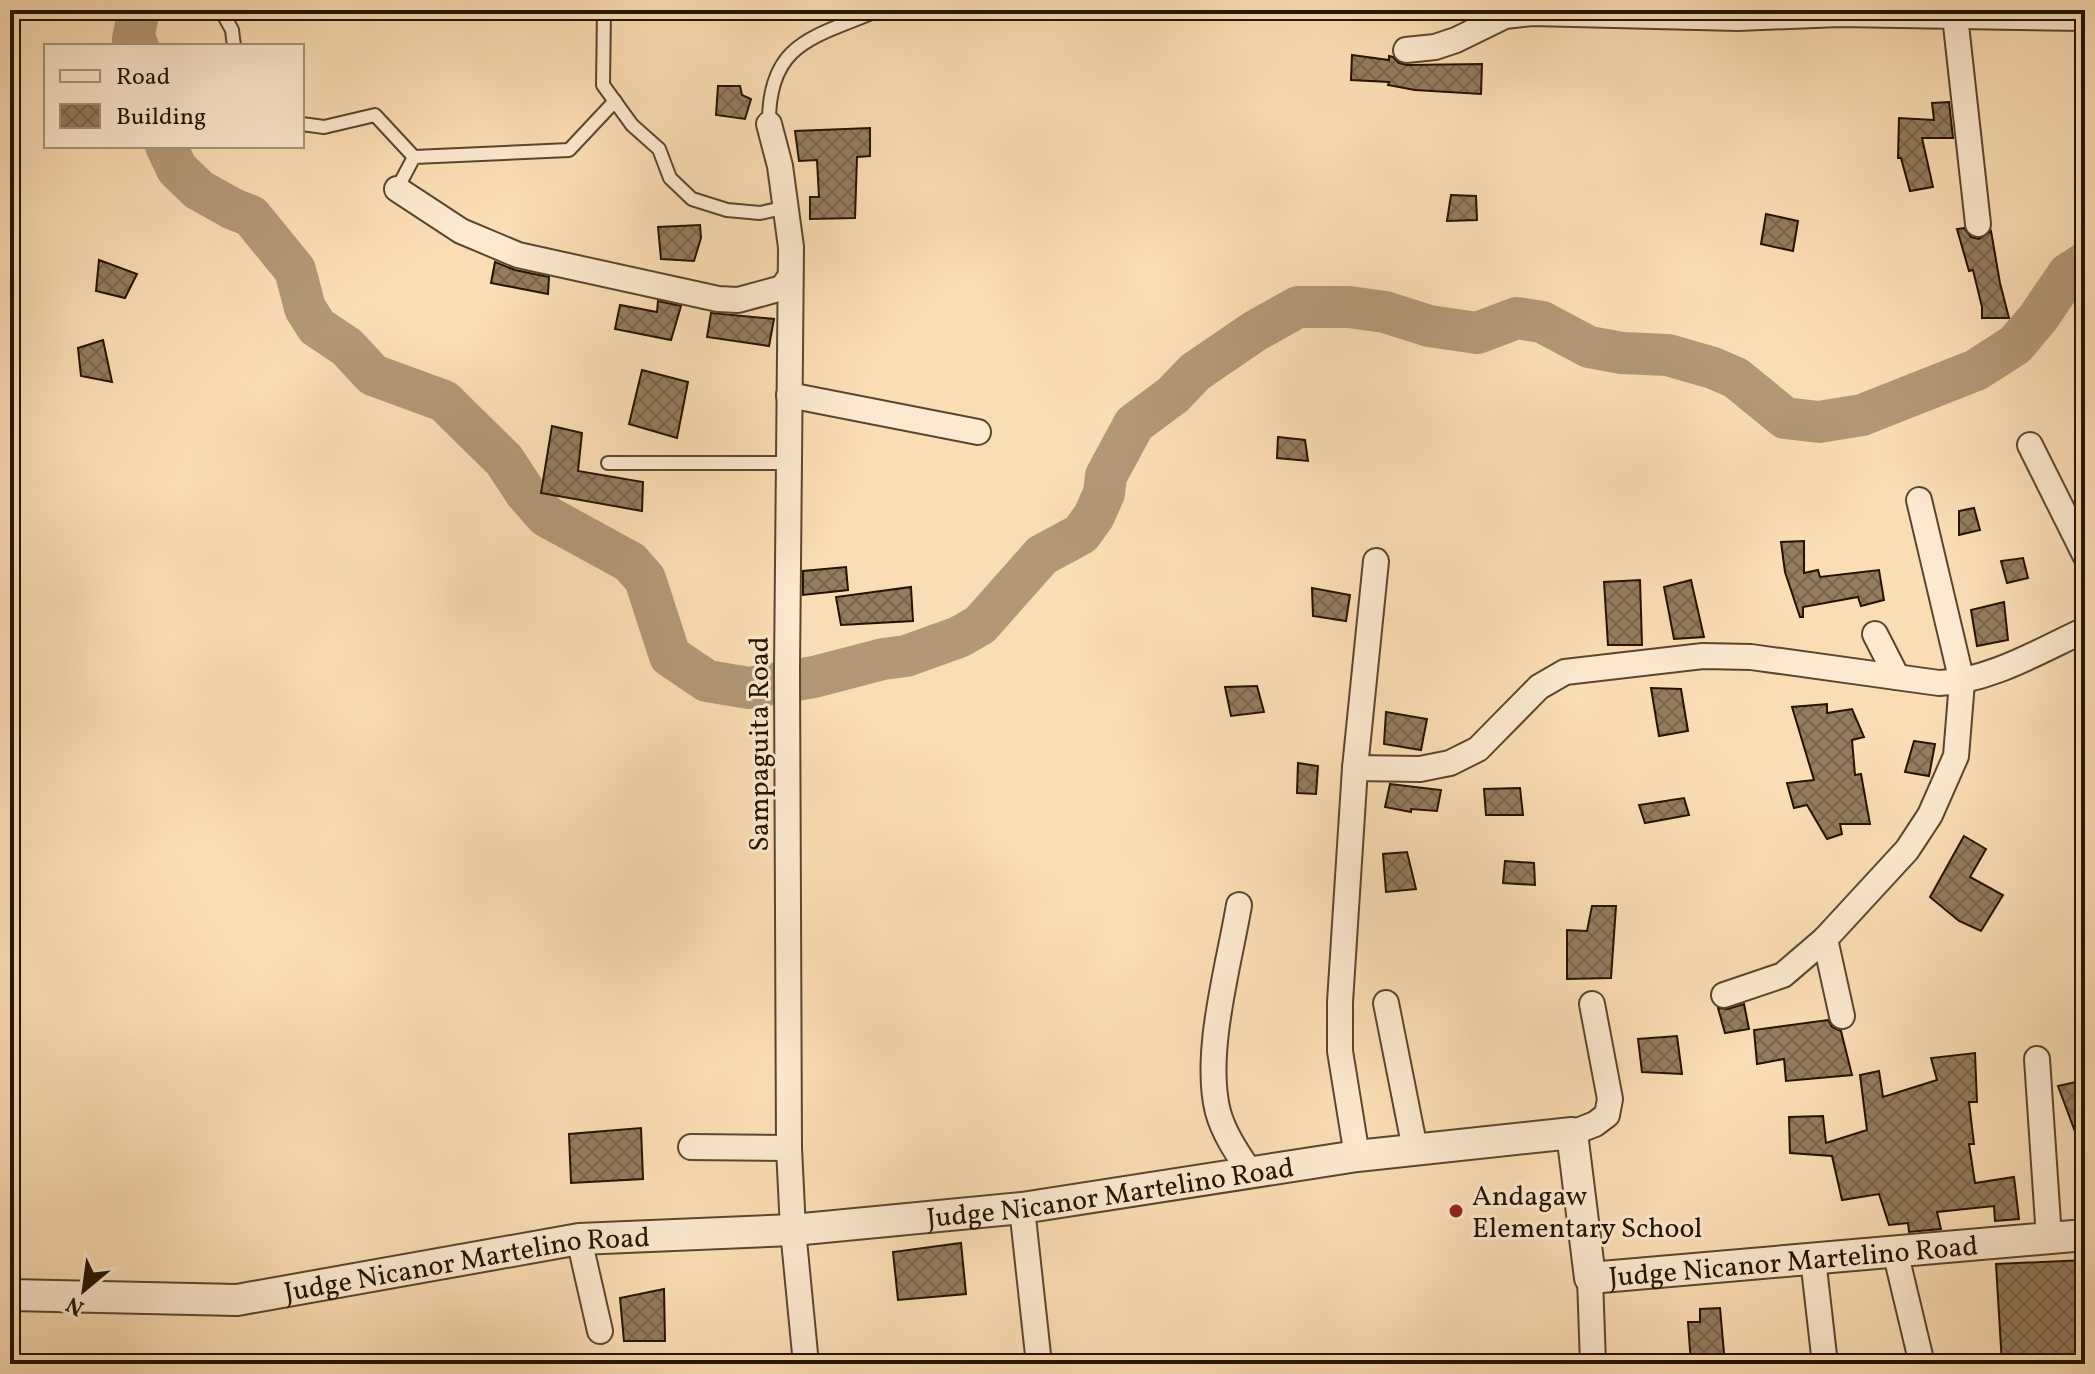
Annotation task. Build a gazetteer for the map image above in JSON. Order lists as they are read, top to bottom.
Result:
{
  "streets": {
    "street": ["Sampaguita Road", "Judge Nicanor Martelino Road"]
  },
  "crossings": [
    ["Sampaguita Road", "Judge Nicanor Martelino Road"]
  ],
  "places": ["Andagaw Elementary School"],
  "legend": ["Road", "Building"],
  "north": "bottom left"
}
